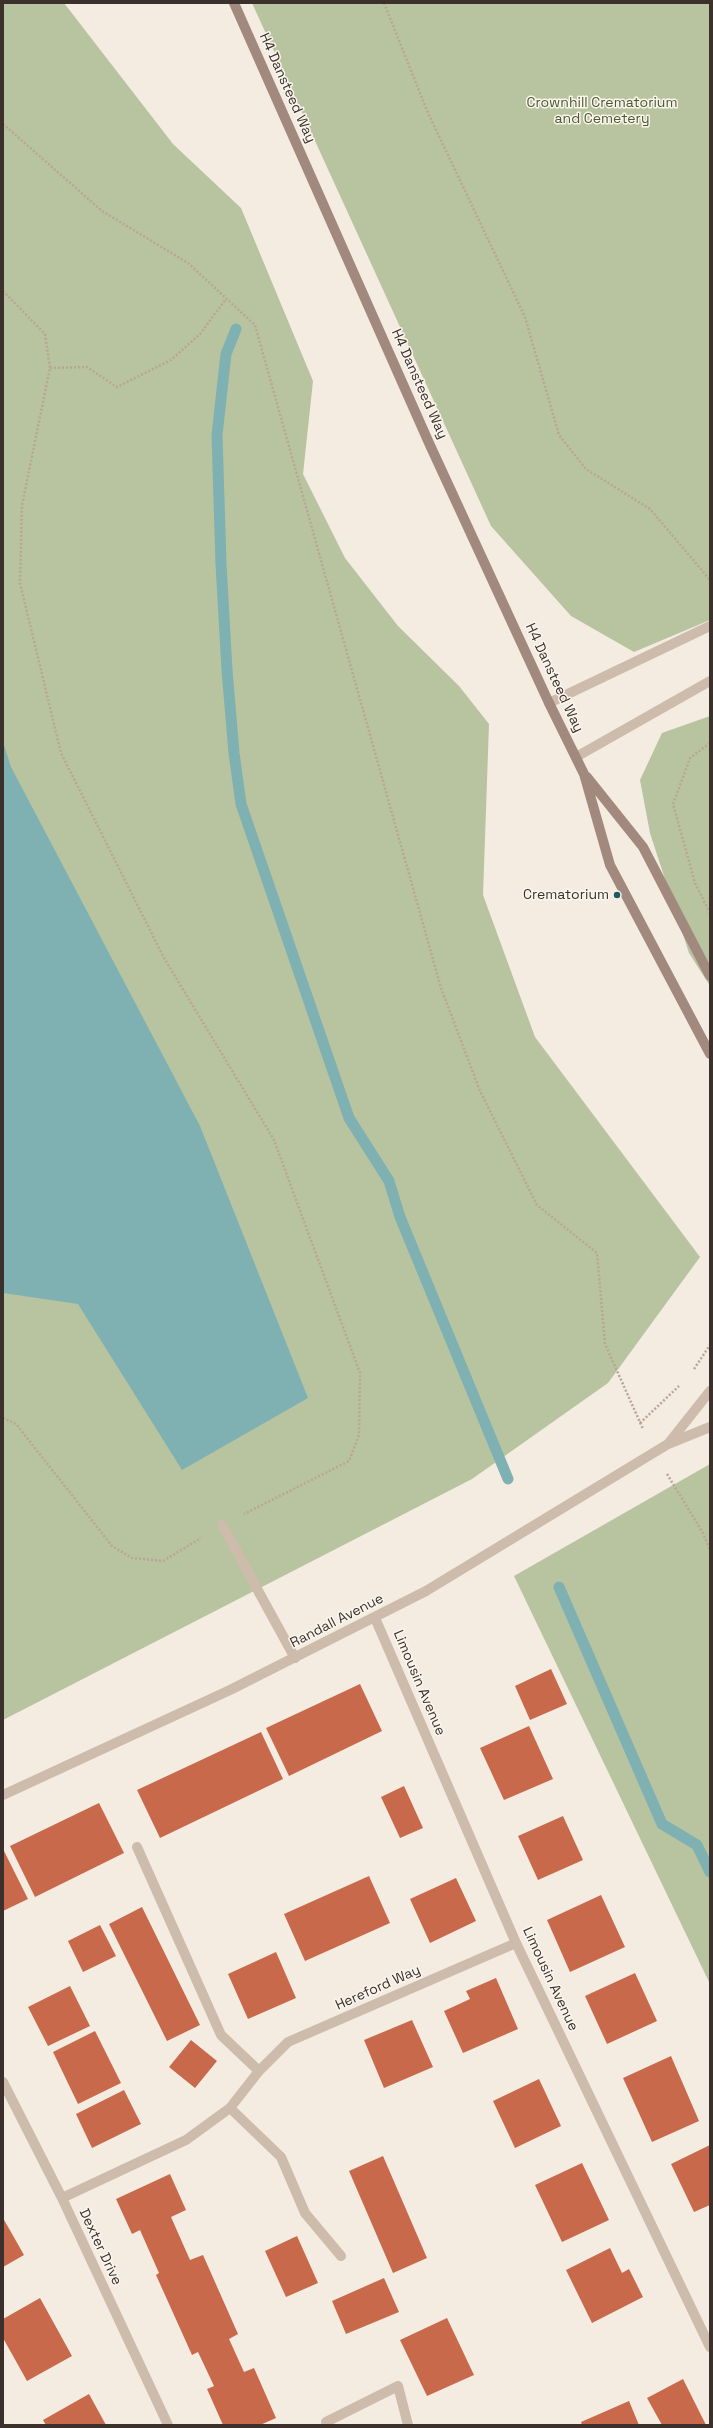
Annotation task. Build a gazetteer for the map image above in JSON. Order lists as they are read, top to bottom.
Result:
{
  "streets": {
    "street": [
      "H4 Dansteed Way",
      "Randall Avenue",
      "Limousin Avenue",
      "Hereford Way",
      "Dexter Drive"
    ]
  },
  "crossings": [
    ["Randall Avenue", "Limousin Avenue"],
    ["Limousin Avenue", "Hereford Way"],
    ["Hereford Way", "Dexter Drive"]
  ],
  "parks": ["Crownhill Crematorium and Cemetery"],
  "places": ["Crematorium"]
}
